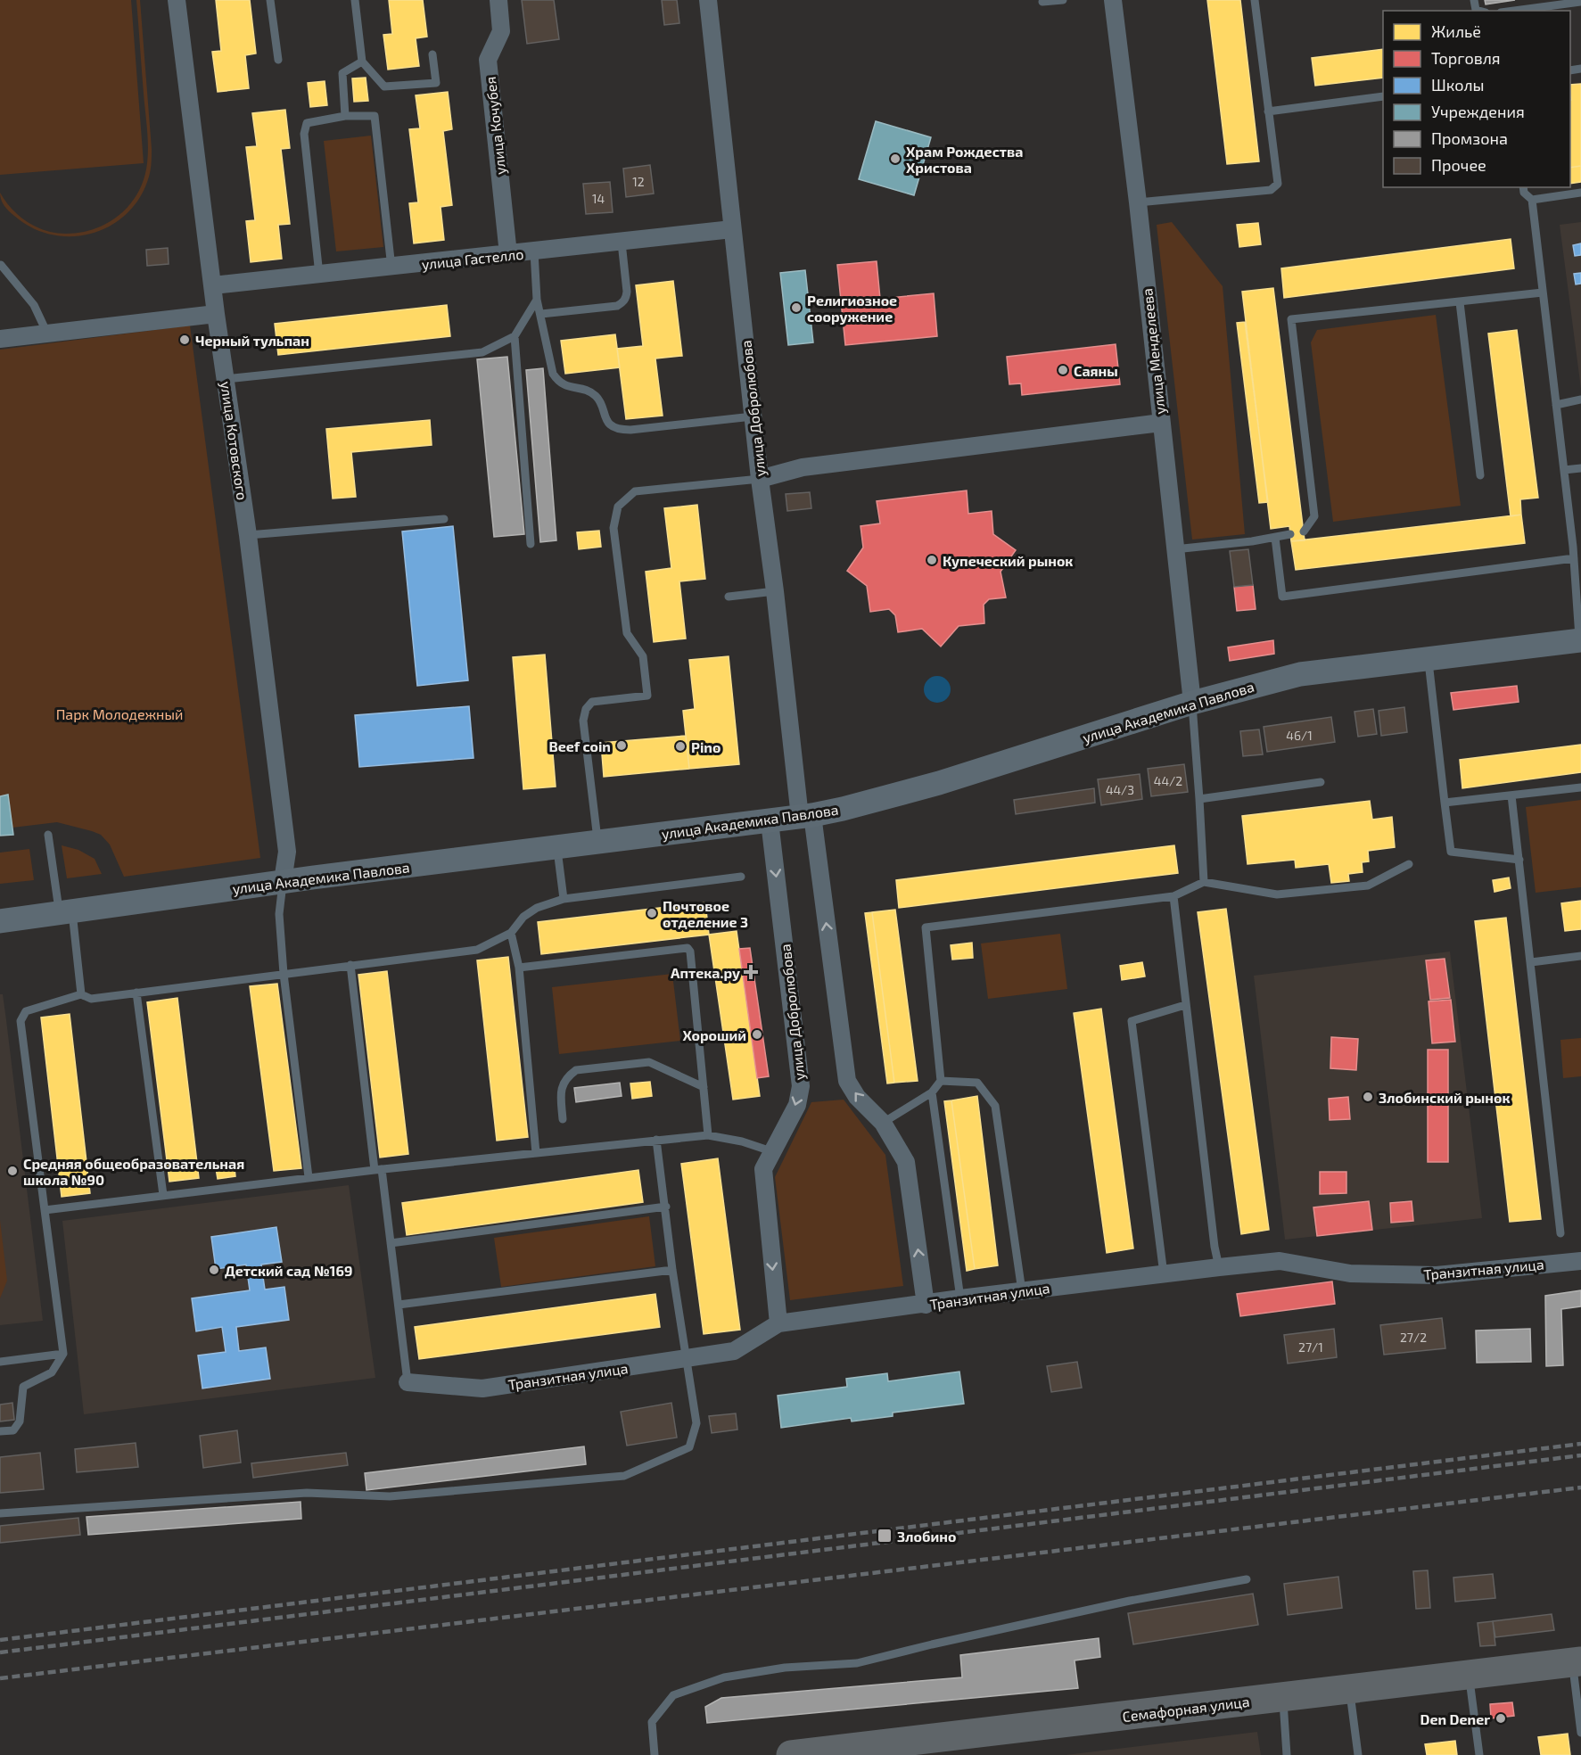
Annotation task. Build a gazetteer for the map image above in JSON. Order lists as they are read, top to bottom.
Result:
{
  "streets": {
    "highway": ["Семафорная улица"],
    "main road": ["улица Академика Павлова"],
    "street": [
      "улица Кочубея",
      "улица Гастелло",
      "улица Менделеева",
      "улица Добролюбова",
      "улица Котовского",
      "Транзитная улица"
    ]
  },
  "crossings": [
    ["улица Кочубея", "улица Гастелло"],
    ["улица Гастелло", "улица Добролюбова"],
    ["улица Гастелло", "улица Котовского"],
    ["улица Менделеева", "улица Академика Павлова"],
    ["улица Добролюбова", "улица Академика Павлова"],
    ["улица Добролюбова", "Транзитная улица"],
    ["улица Котовского", "улица Академика Павлова"]
  ],
  "parks": ["Парк Молодежный"],
  "places": {
    "other": [
      "Храм Рождества Христова",
      "Религиозное сооружение",
      "Черный тульпан",
      "Саяны",
      "Купеческий рынок",
      "Beef coin",
      "Pino",
      "Почтовое отделение 3",
      "Хороший",
      "Злобинский рынок",
      "Средняя общеобразовательная школа №90",
      "Детский сад №169",
      "Den Dener"
    ],
    "health": ["Аптека.ру"],
    "transit": ["Злобино"]
  },
  "house_numbers": [
    "12",
    "14",
    "46/1",
    "44/2",
    "44/3",
    "27/2",
    "27/1"
  ],
  "legend": [
    "Жильё",
    "Торговля",
    "Школы",
    "Учреждения",
    "Промзона",
    "Прочее"
  ]
}
